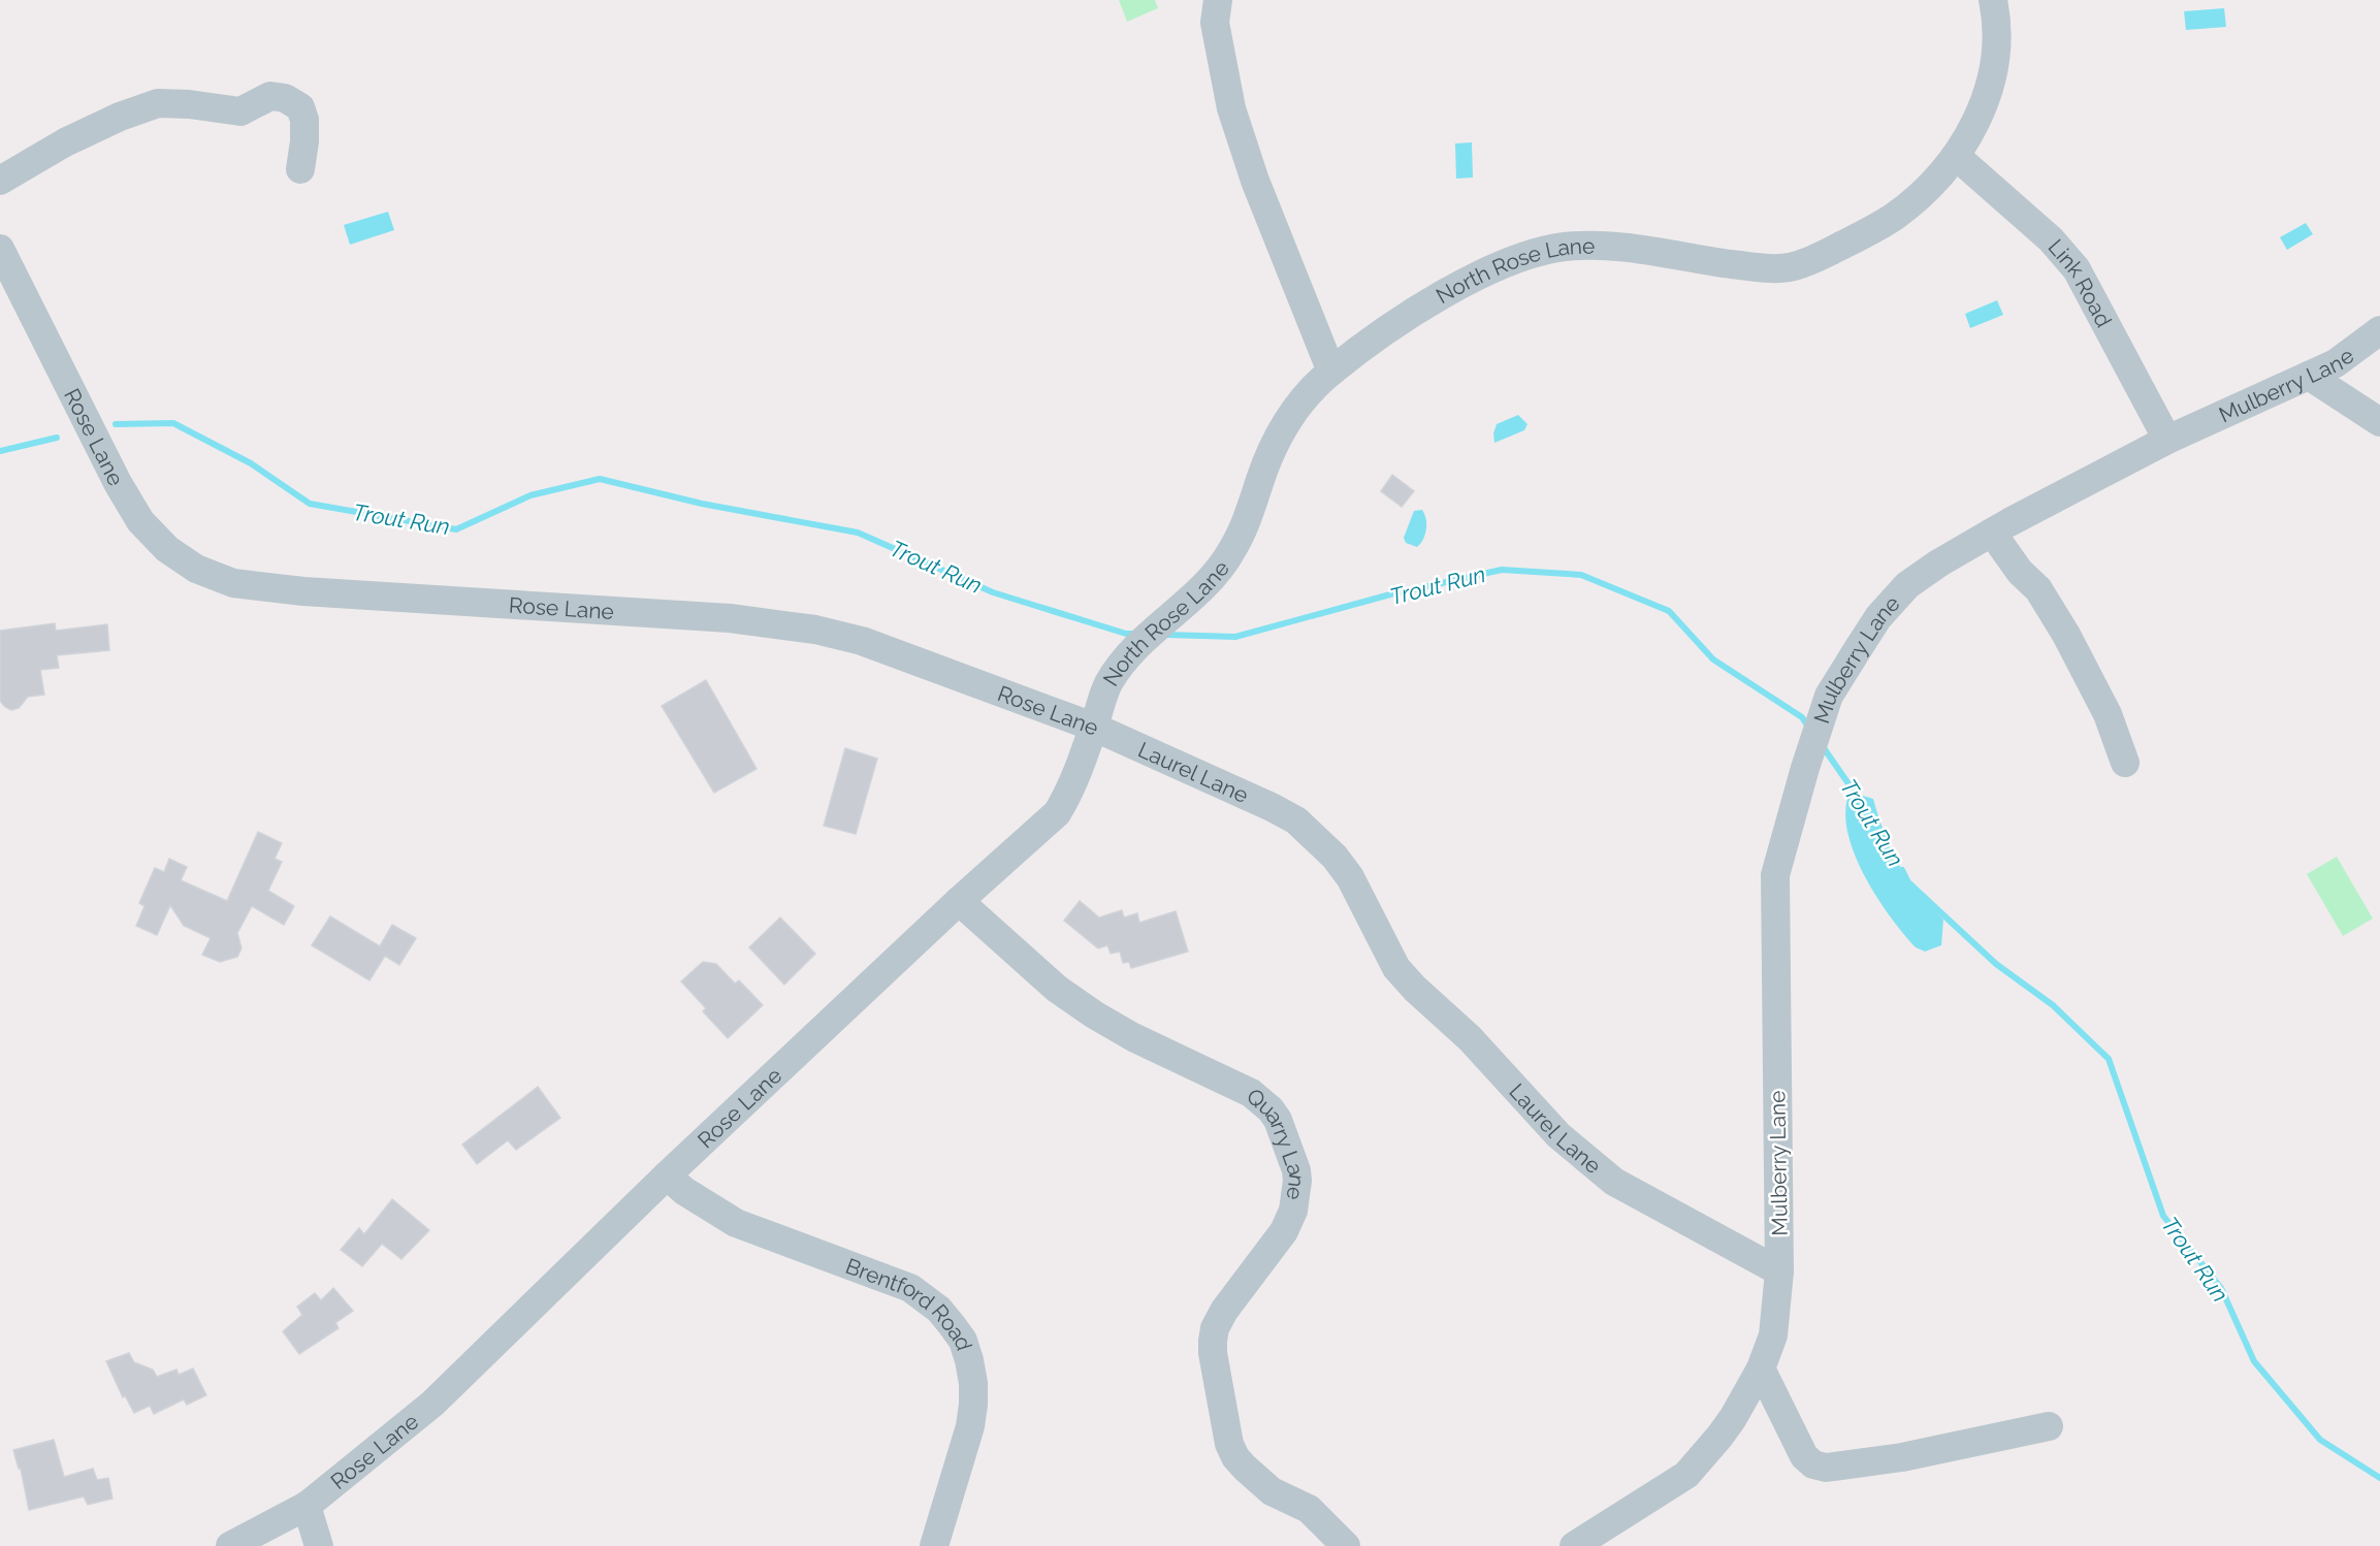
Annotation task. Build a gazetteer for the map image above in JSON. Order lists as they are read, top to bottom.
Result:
{
  "streets": {
    "street": [
      "North Rose Lane",
      "Link Road",
      "Mulberry Lane",
      "Rose Lane",
      "Laurel Lane",
      "Quarry Lane",
      "Brentford Road"
    ]
  },
  "crossings": [
    ["North Rose Lane", "Link Road"],
    ["North Rose Lane", "Rose Lane"],
    ["North Rose Lane", "Laurel Lane"],
    ["Link Road", "Mulberry Lane"],
    ["Mulberry Lane", "Laurel Lane"],
    ["Rose Lane", "Laurel Lane"],
    ["Rose Lane", "Quarry Lane"],
    ["Rose Lane", "Brentford Road"]
  ],
  "water": ["Trout Run"]
}
